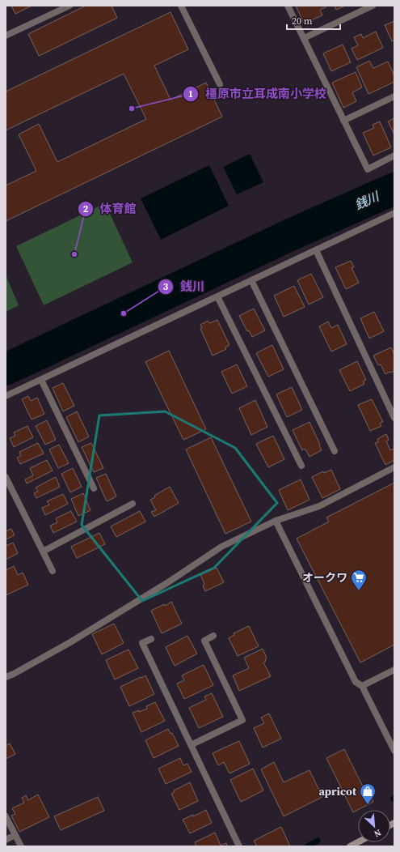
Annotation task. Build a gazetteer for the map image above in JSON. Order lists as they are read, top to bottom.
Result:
{
  "water": ["銭川"],
  "places": {
    "other": ["橿原市立耳成南小学校", "体育館", "銭川"],
    "supermarket": ["オークワ"],
    "shop": ["apricot"]
  },
  "scale_bar": "20 m",
  "north": "bottom right"
}
